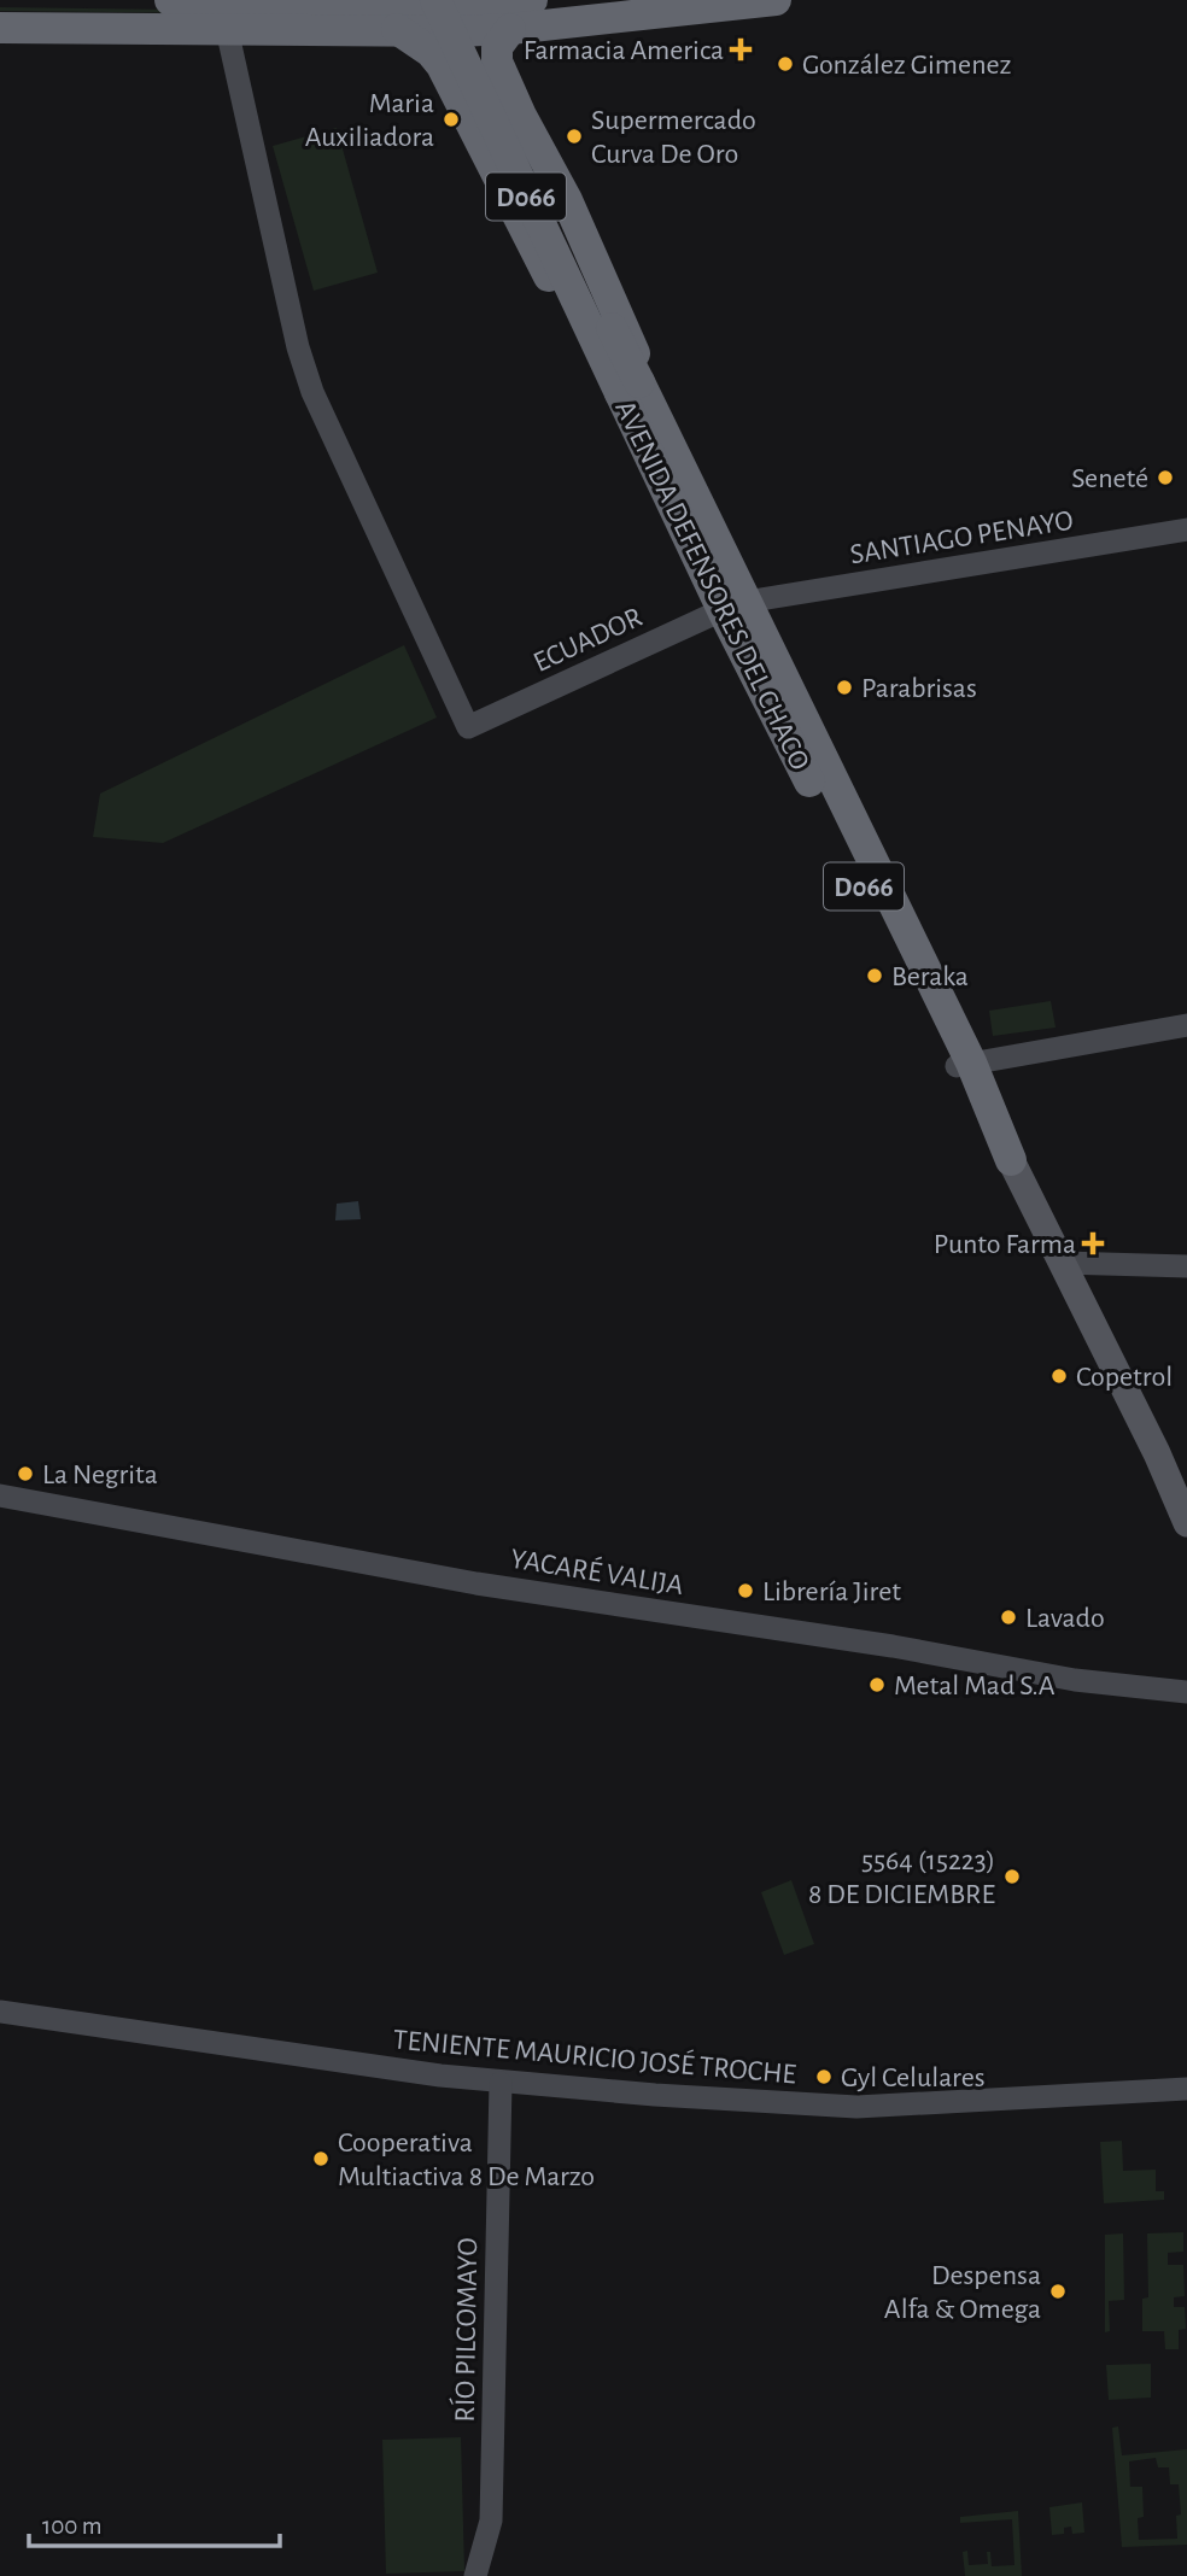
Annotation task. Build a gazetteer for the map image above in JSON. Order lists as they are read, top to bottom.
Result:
{
  "streets": {
    "highway": ["D066", "AVENIDA DEFENSORES DEL CHACO"],
    "street": [
      "SANTIAGO PENAYO",
      "ECUADOR",
      "YACARÉ VALIJA",
      "TENIENTE MAURICIO JOSÉ TROCHE",
      "RÍO PILCOMAYO"
    ]
  },
  "crossings": [
    ["SANTIAGO PENAYO", "AVENIDA DEFENSORES DEL CHACO"],
    ["SANTIAGO PENAYO", "ECUADOR"],
    ["AVENIDA DEFENSORES DEL CHACO", "ECUADOR"],
    ["TENIENTE MAURICIO JOSÉ TROCHE", "RÍO PILCOMAYO"]
  ],
  "places": {
    "health": ["Farmacia America", "Punto Farma"],
    "other": [
      "González Gimenez",
      "Maria Auxiliadora",
      "Supermercado Curva De Oro",
      "Seneté",
      "Parabrisas",
      "Beraka",
      "Copetrol",
      "La Negrita",
      "Librería Jiret",
      "Lavado",
      "Metal Mad S.A",
      "5564 (15223) 8 DE DICIEMBRE",
      "Gyl Celulares",
      "Cooperativa Multiactiva 8 De Marzo",
      "Despensa Alfa & Omega"
    ]
  },
  "scale_bar": "100 m"
}
